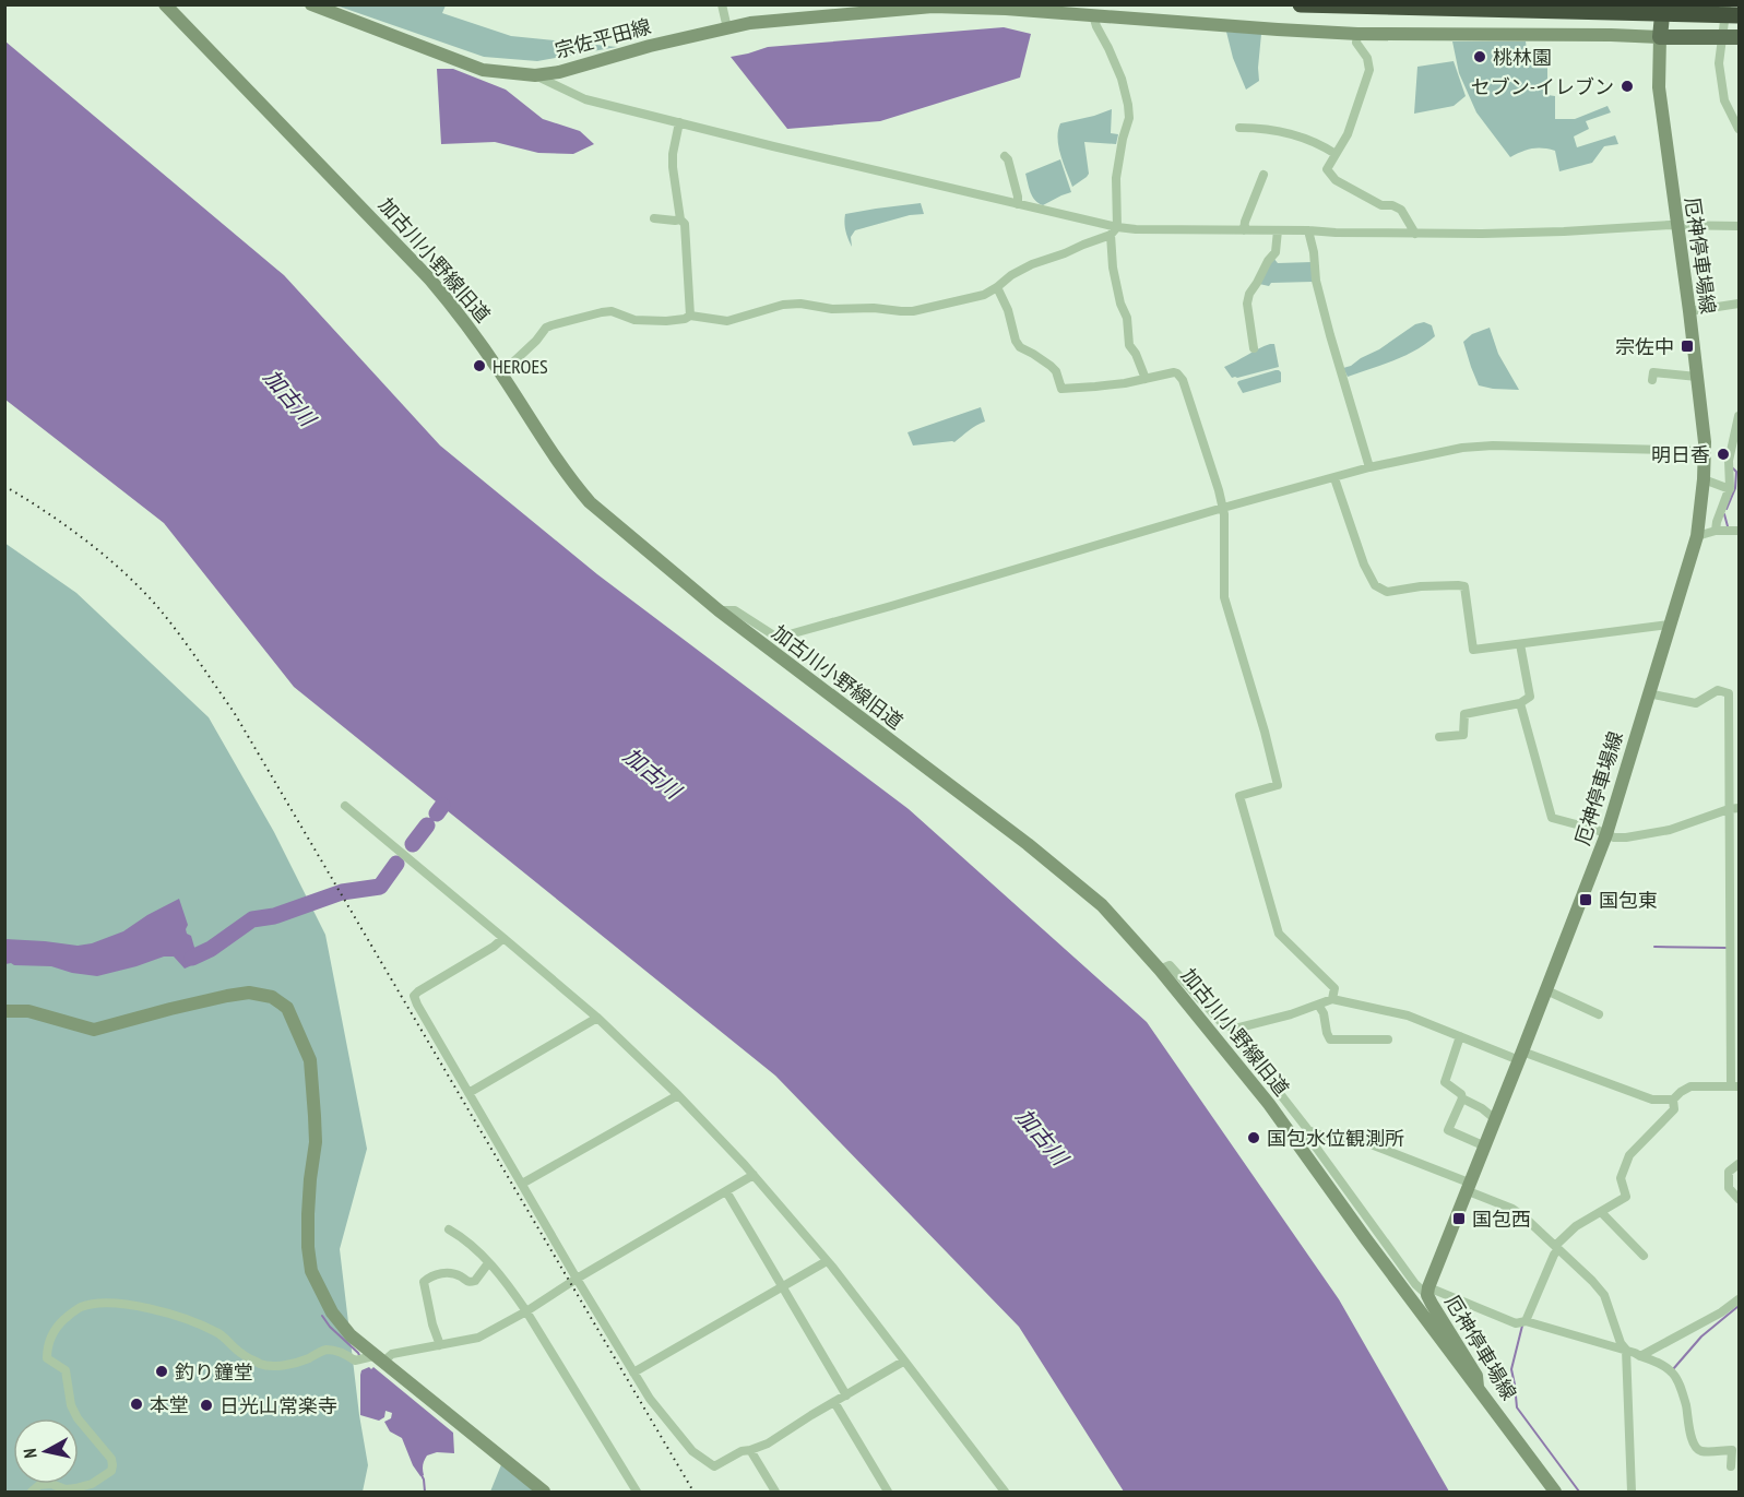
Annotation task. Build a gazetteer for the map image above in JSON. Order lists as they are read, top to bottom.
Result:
{
  "streets": {
    "main road": ["宗佐平田線", "厄神停車場線", "加古川小野線旧道"]
  },
  "crossings": [
    ["宗佐平田線", "厄神停車場線"],
    ["厄神停車場線", "加古川小野線旧道"]
  ],
  "water": ["加古川"],
  "places": {
    "other": [
      "桃林園",
      "セブン-イレブン",
      "HEROES",
      "明日香",
      "国包水位観測所",
      "釣り鐘堂",
      "本堂",
      "日光山常楽寺"
    ],
    "transit": ["宗佐中", "国包東", "国包西"]
  },
  "north": "left"
}
